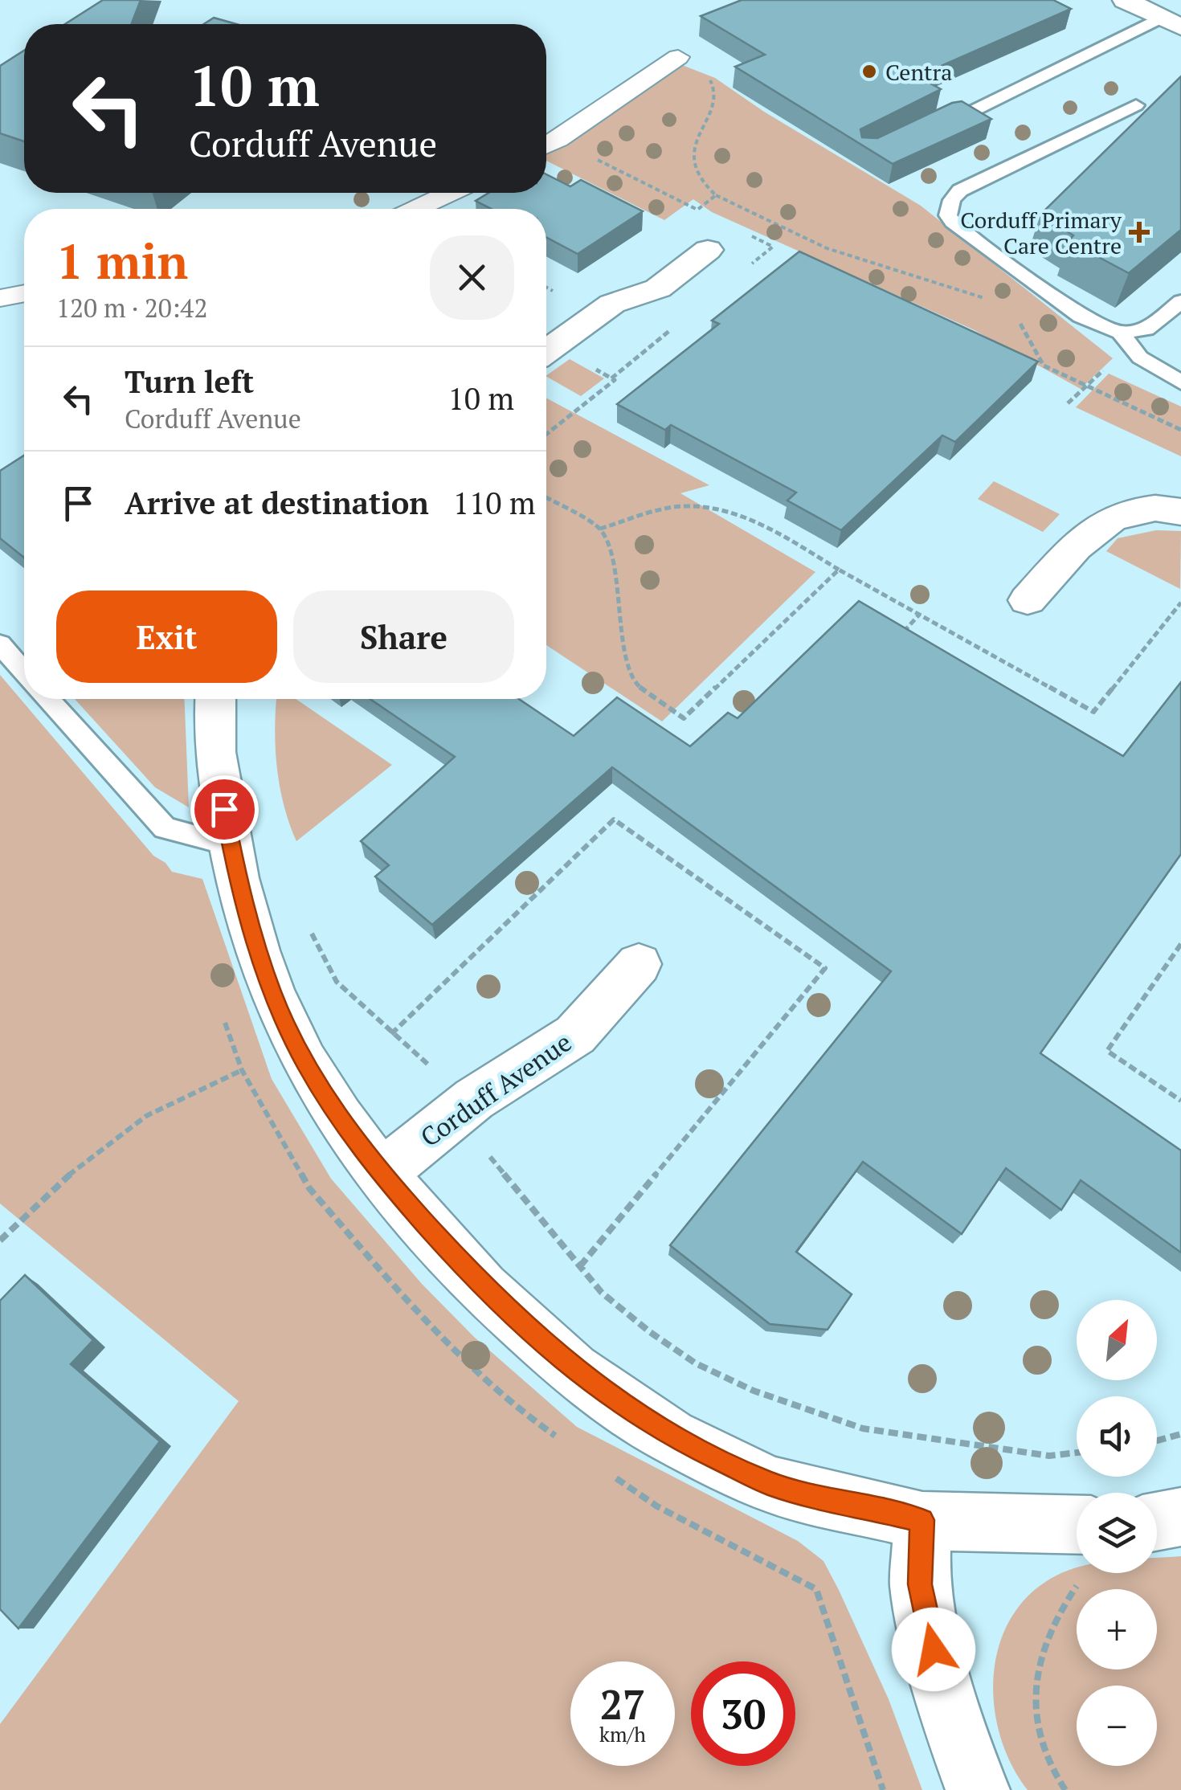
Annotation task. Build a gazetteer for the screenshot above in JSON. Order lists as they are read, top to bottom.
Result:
{
  "streets": {
    "street": ["Corduff Avenue"]
  },
  "places": {
    "other": ["Centra"],
    "health": ["Corduff Primary Care Centre"]
  },
  "north": "top right",
  "page": {
    "turn": ["10 m", "Corduff Avenue"],
    "heading": ["1 min", "120 m · 20:42"],
    "list": [
      {
        "name": "Turn left",
        "note": "Corduff Avenue",
        "value": "10 m"
      },
      {
        "name": "Arrive at destination",
        "value": "110 m"
      }
    ],
    "buttons": ["Exit", "Share"],
    "map_buttons": ["+", "−"],
    "speed": "27 km/h",
    "limit": "30"
  }
}
